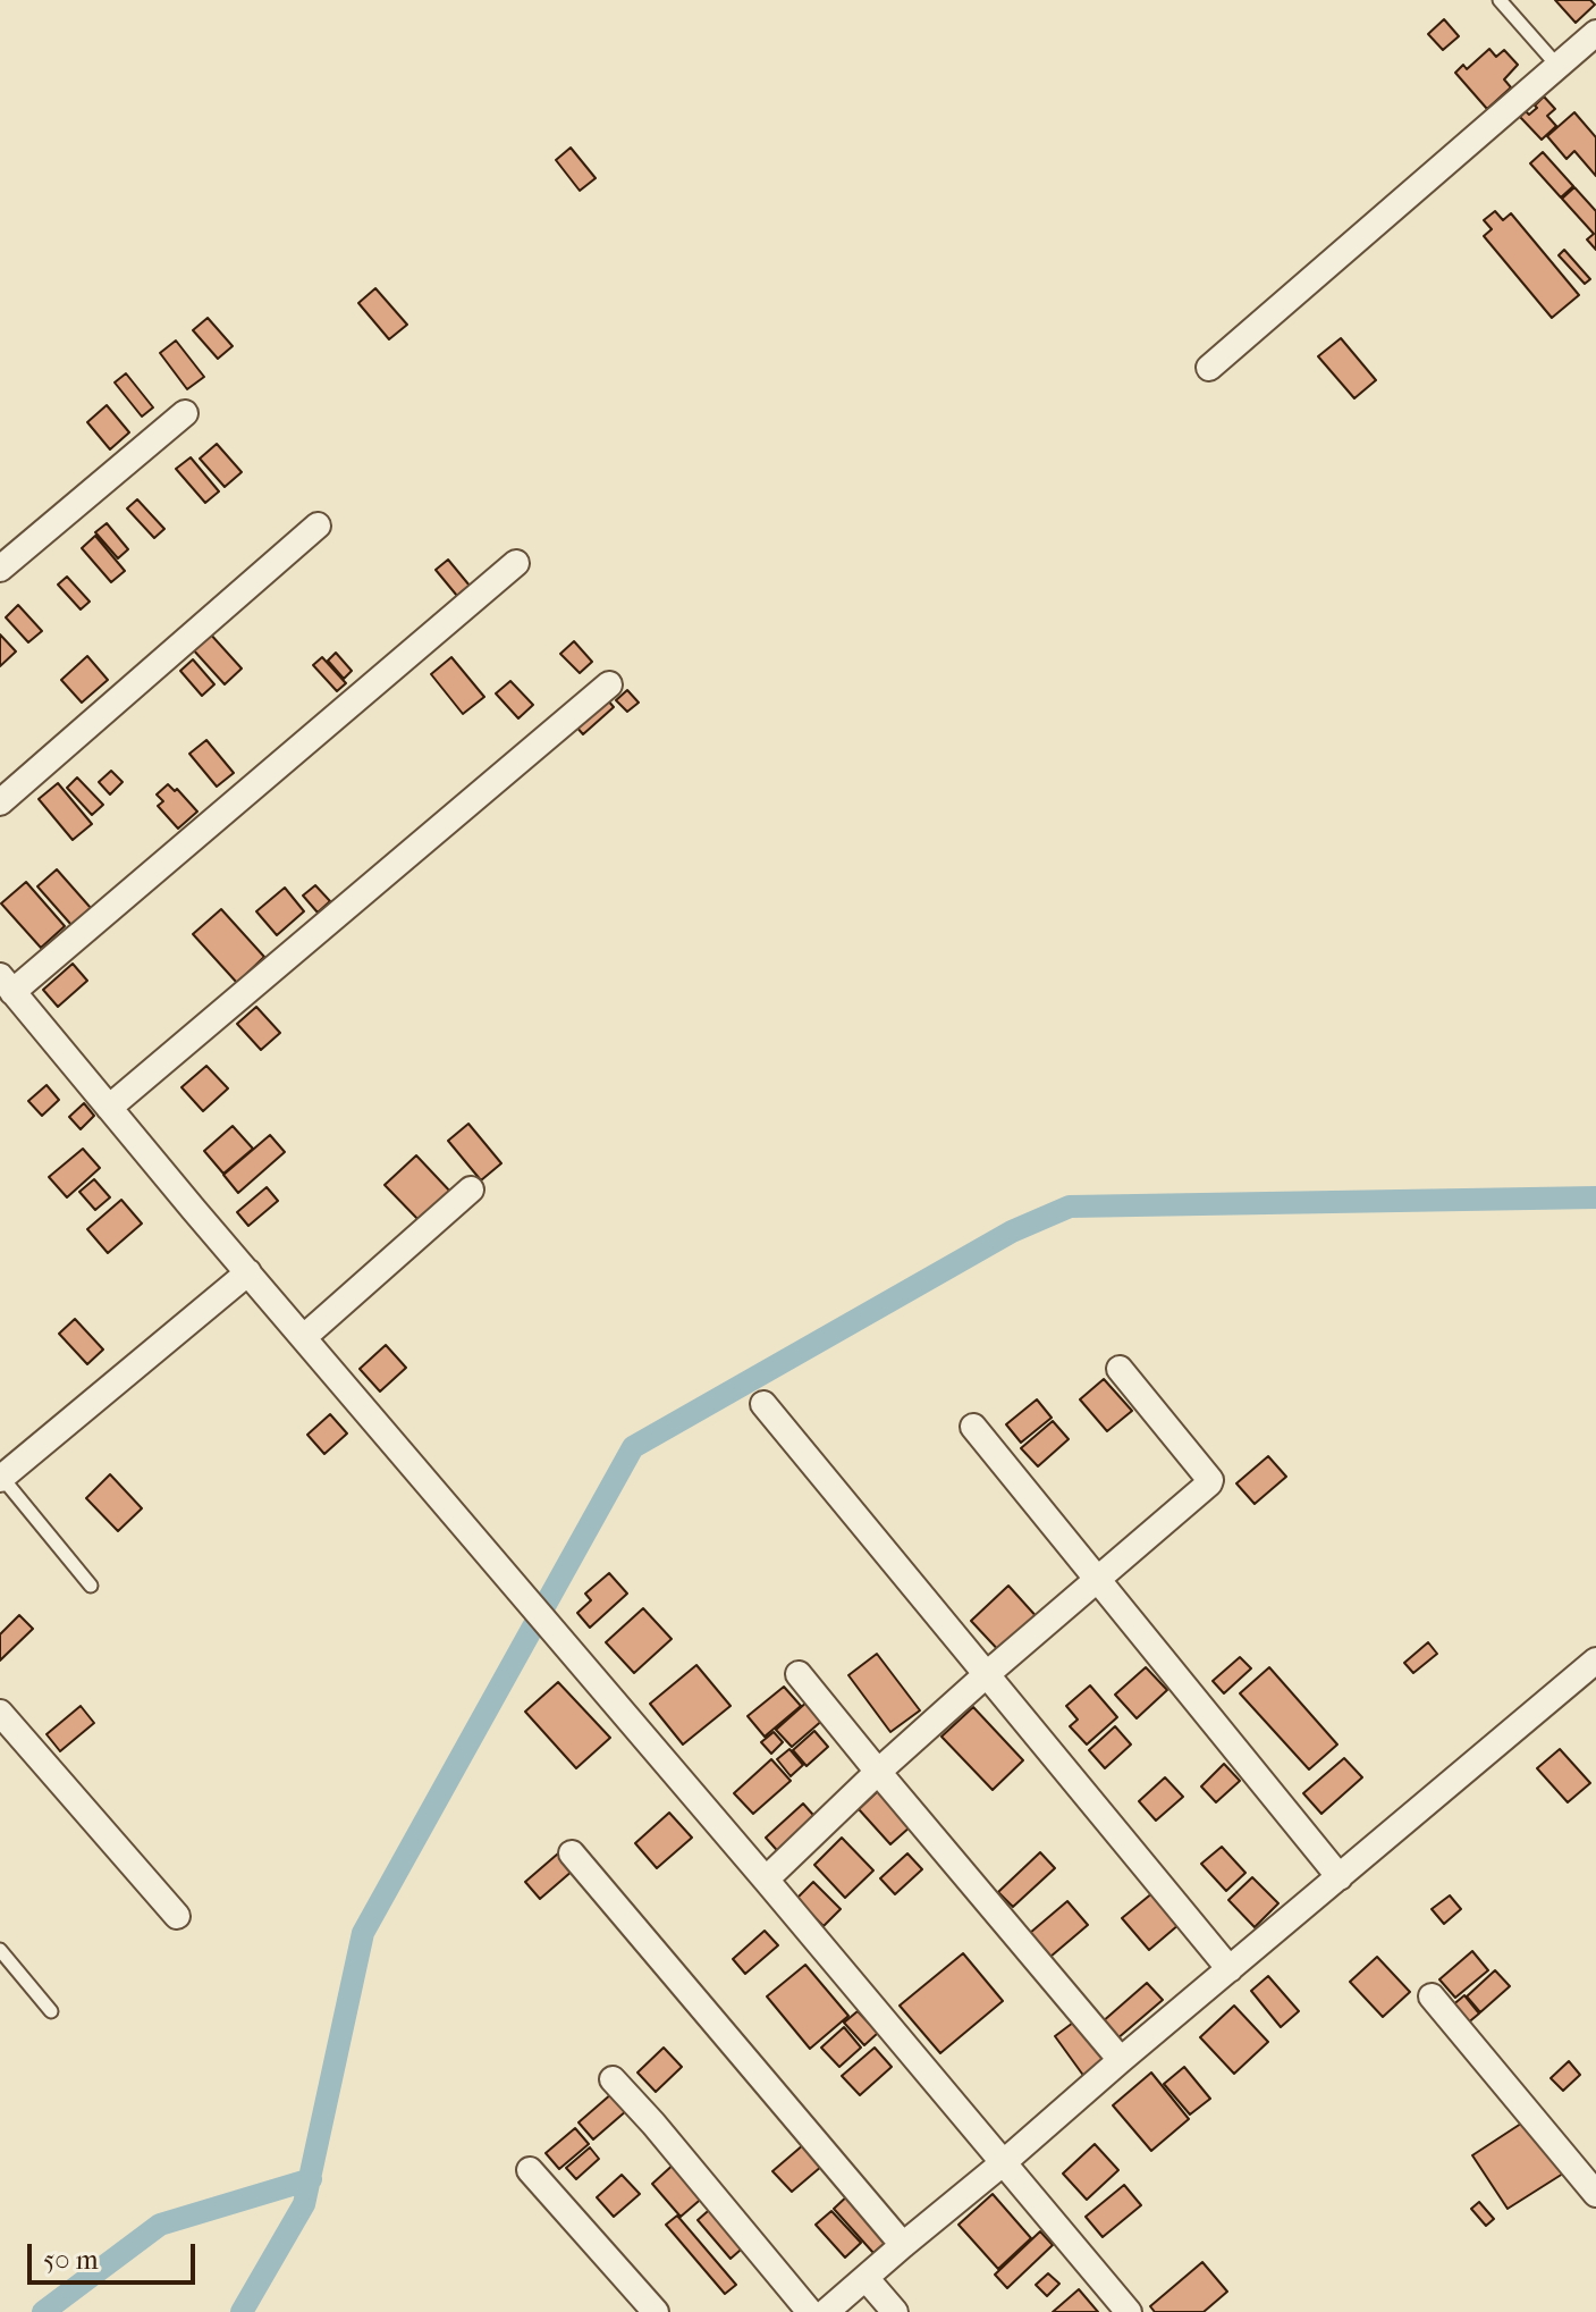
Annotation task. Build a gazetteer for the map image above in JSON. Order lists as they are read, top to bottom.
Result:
{
  "scale_bar": "50 m"
}
